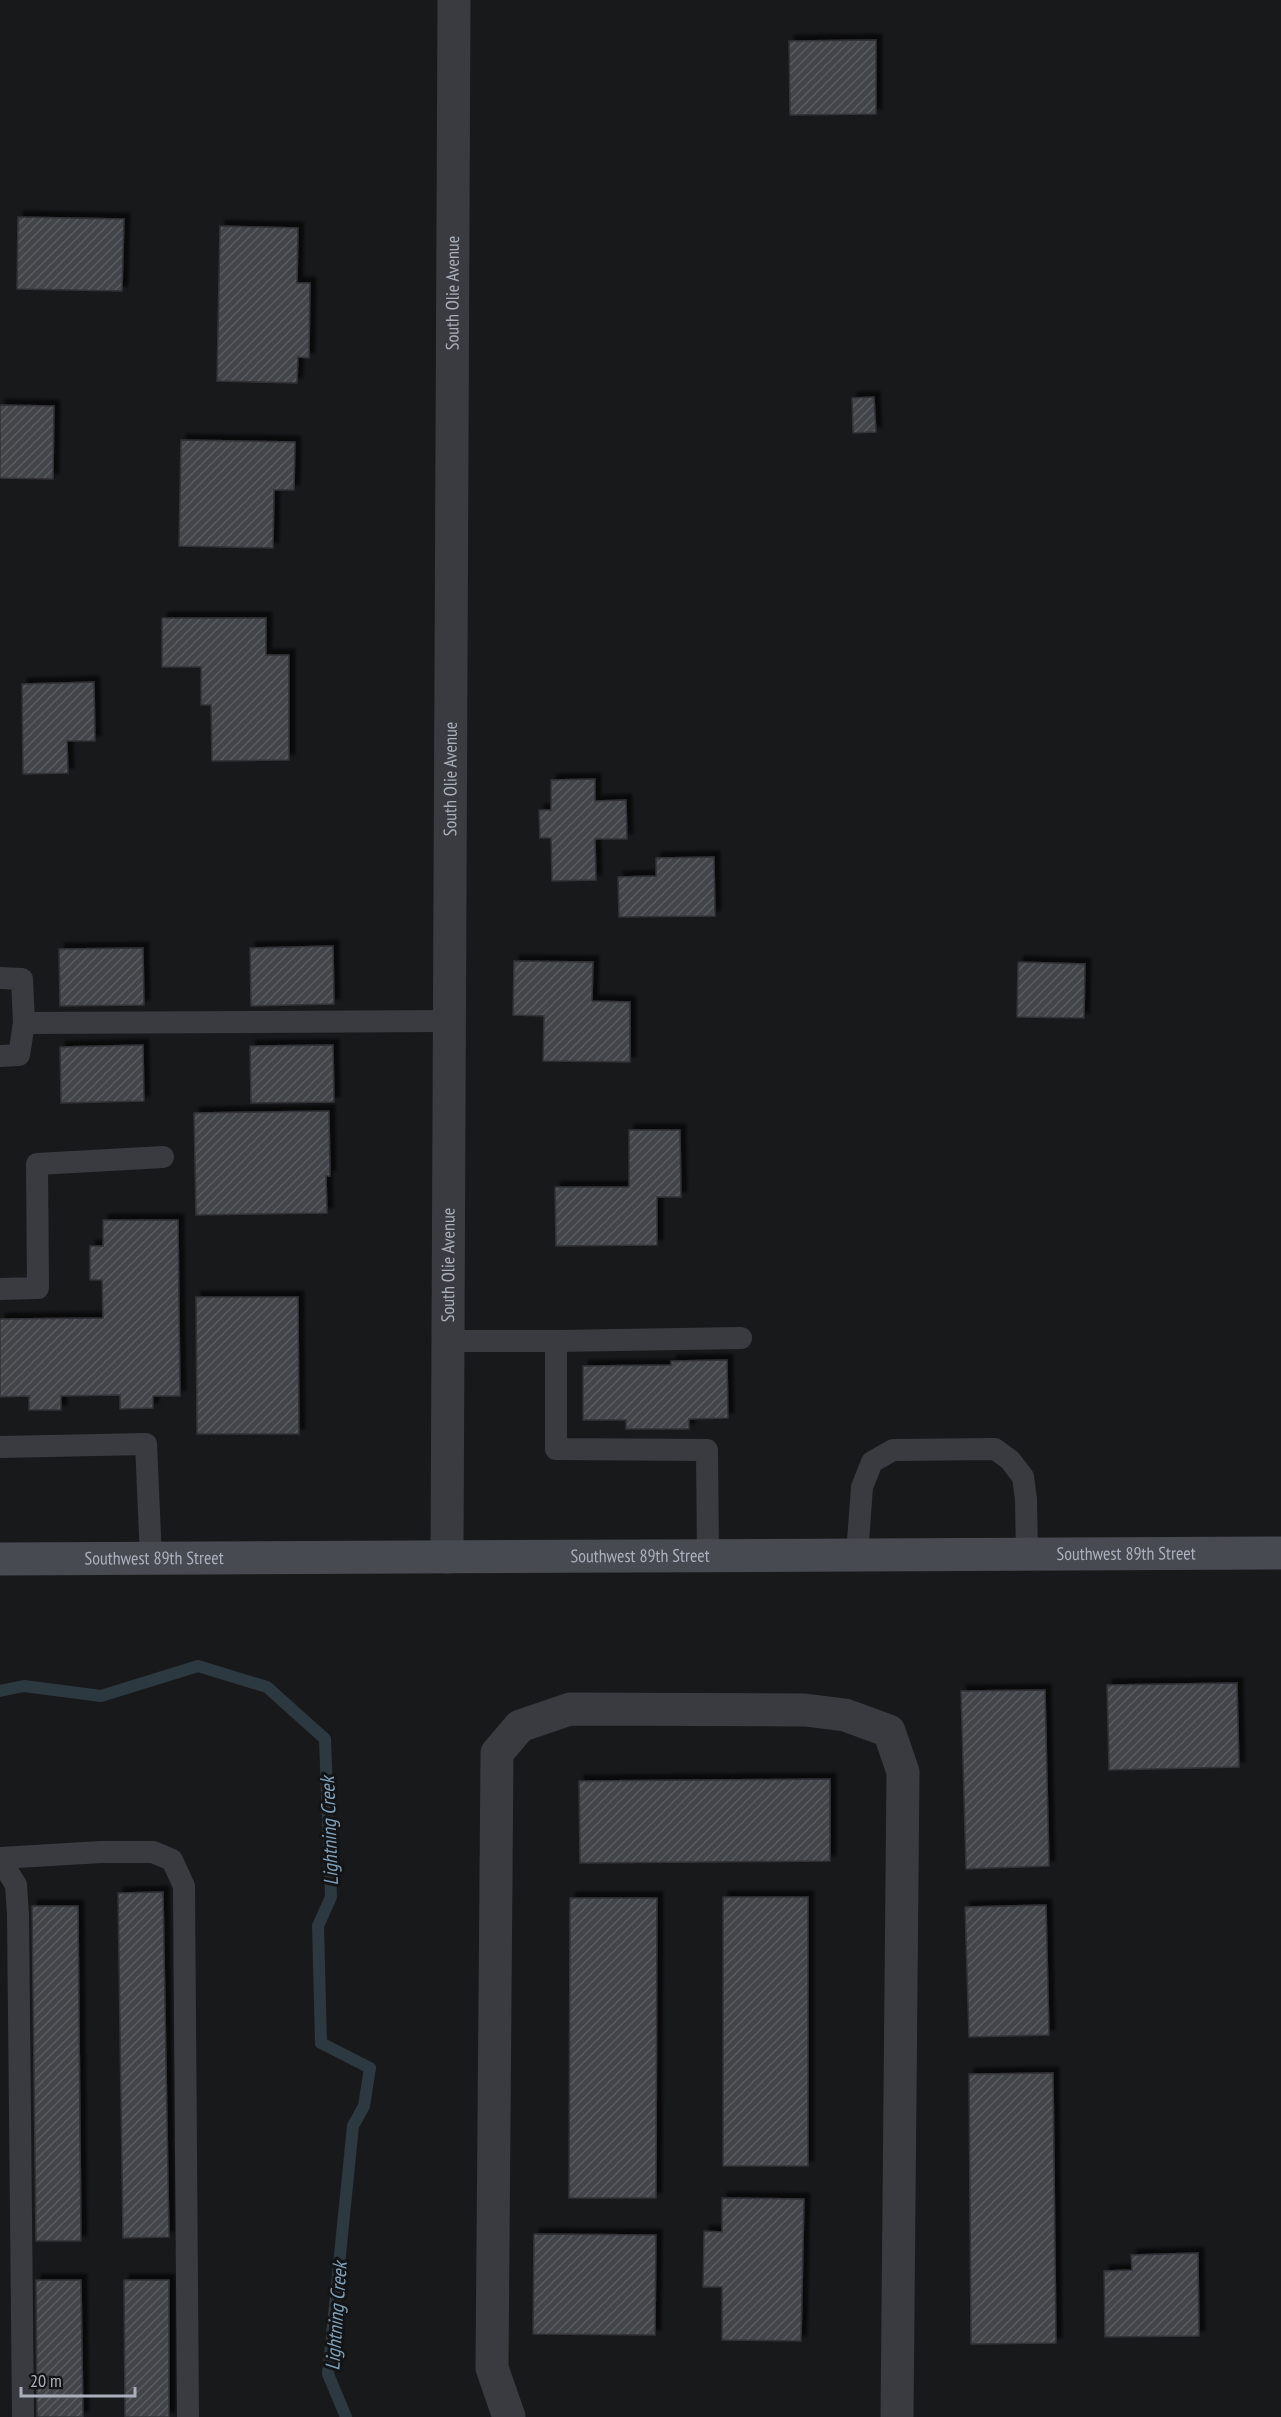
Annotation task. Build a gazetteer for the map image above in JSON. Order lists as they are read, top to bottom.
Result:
{
  "streets": {
    "main road": ["Southwest 89th Street"],
    "street": ["South Olie Avenue"]
  },
  "crossings": [
    ["South Olie Avenue", "Southwest 89th Street"]
  ],
  "water": ["Lightning Creek"],
  "scale_bar": "20 m"
}
